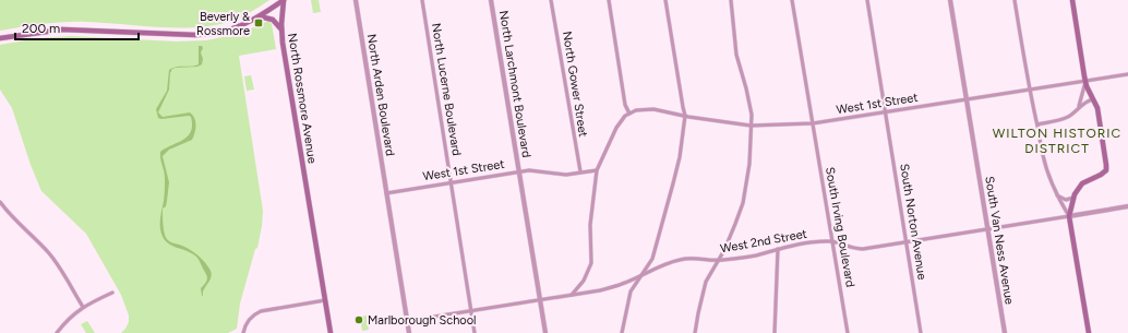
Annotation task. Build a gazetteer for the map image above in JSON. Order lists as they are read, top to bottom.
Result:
{
  "streets": {
    "main road": ["North Rossmore Avenue"],
    "street": [
      "North Larchmont Boulevard",
      "North Gower Street",
      "North Lucerne Boulevard",
      "North Arden Boulevard",
      "West 1st Street",
      "South Norton Avenue",
      "South Irving Boulevard",
      "South Van Ness Avenue",
      "West 2nd Street"
    ]
  },
  "crossings": [
    ["North Larchmont Boulevard", "West 1st Street"],
    ["North Larchmont Boulevard", "West 2nd Street"],
    ["North Gower Street", "West 1st Street"],
    ["North Lucerne Boulevard", "West 1st Street"],
    ["North Lucerne Boulevard", "West 2nd Street"],
    ["North Arden Boulevard", "West 1st Street"],
    ["North Arden Boulevard", "West 2nd Street"],
    ["West 1st Street", "South Norton Avenue"],
    ["West 1st Street", "South Irving Boulevard"],
    ["West 1st Street", "South Van Ness Avenue"],
    ["South Norton Avenue", "West 2nd Street"],
    ["South Irving Boulevard", "West 2nd Street"],
    ["South Van Ness Avenue", "West 2nd Street"]
  ],
  "districts": ["WILTON HISTORIC DISTRICT"],
  "places": {
    "transit": ["Beverly & Rossmore"],
    "other": ["Marlborough School"]
  },
  "scale_bar": "200 m"
}
